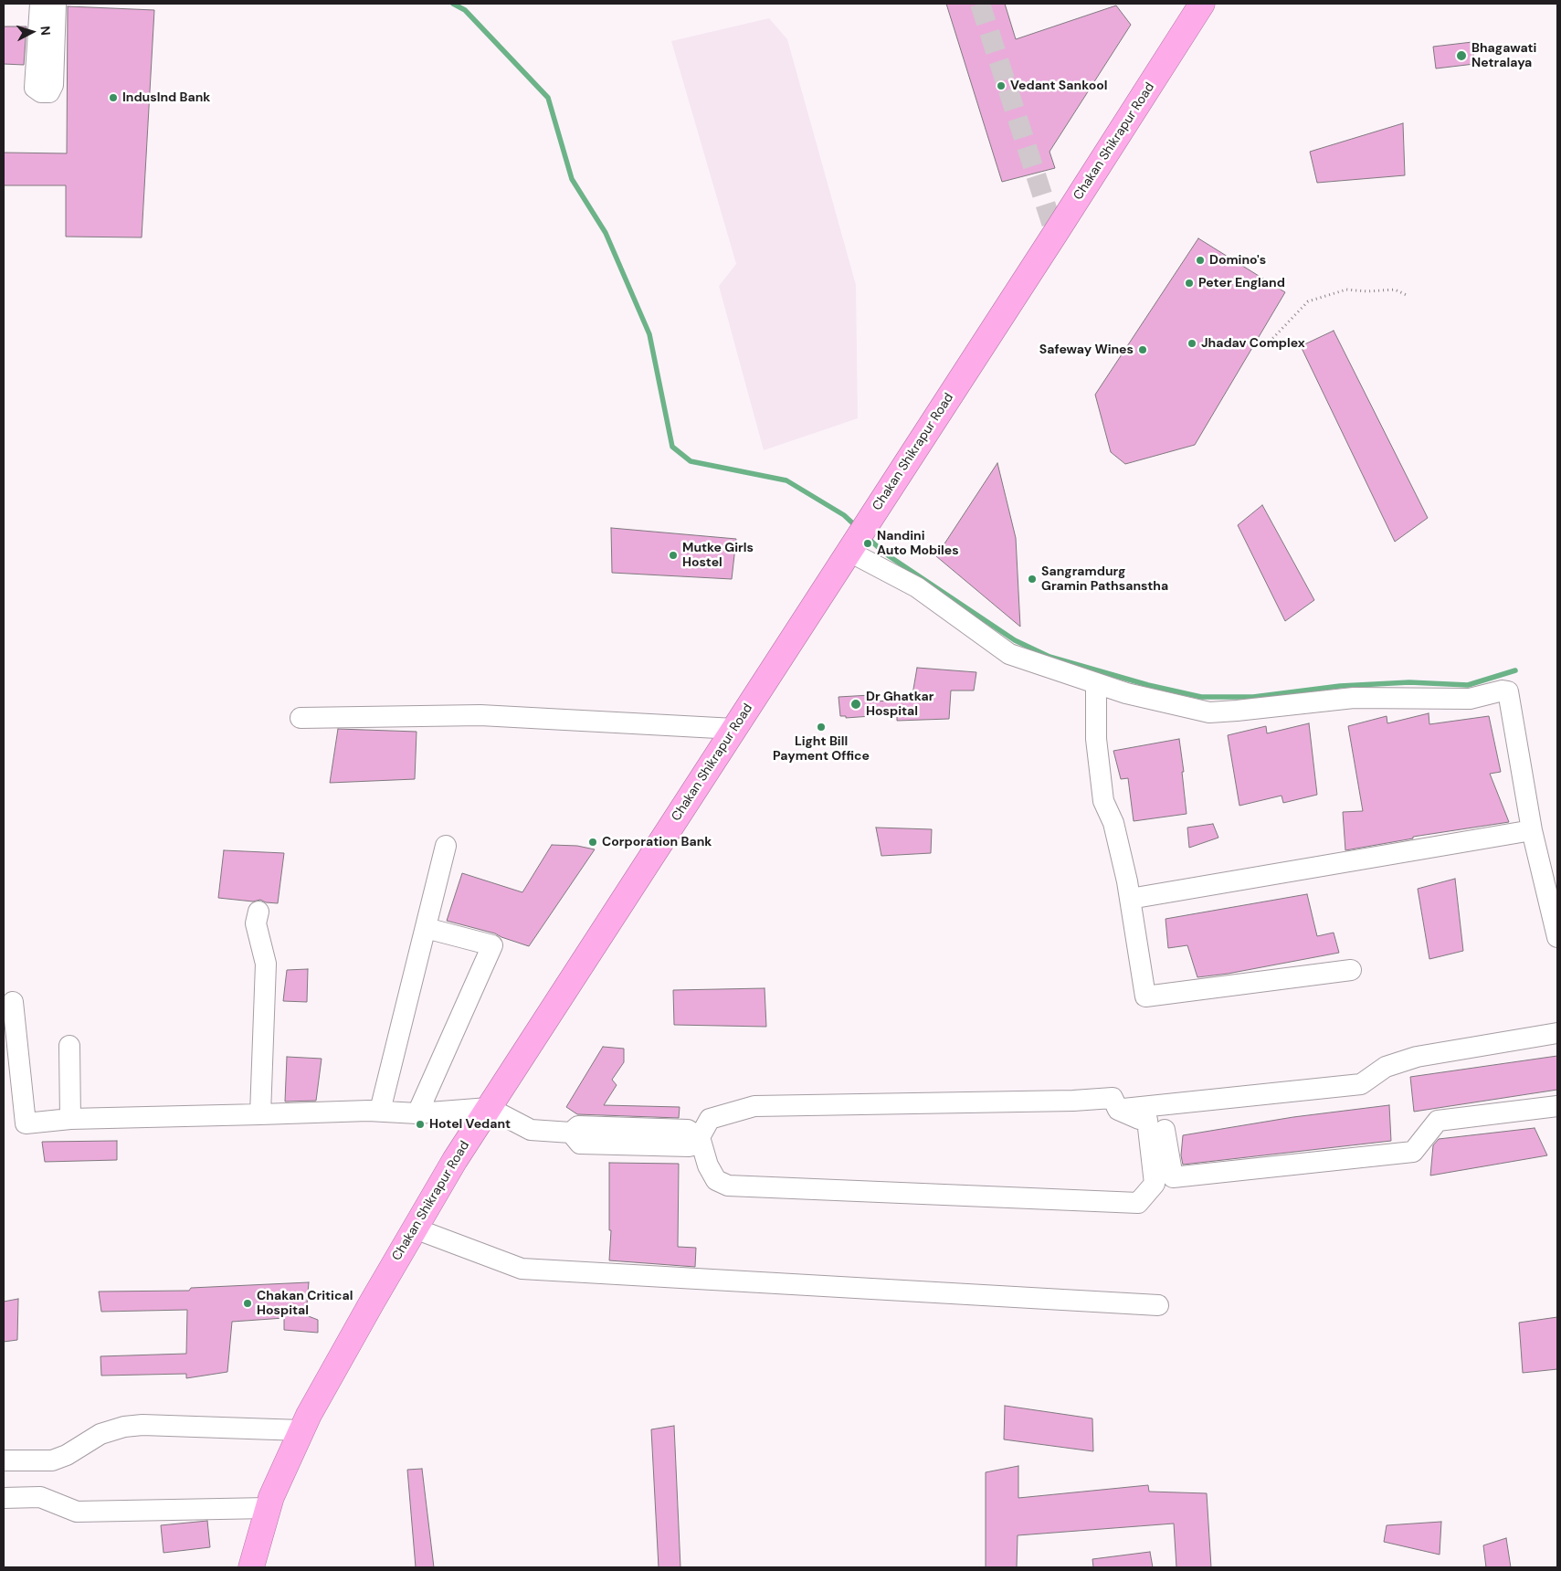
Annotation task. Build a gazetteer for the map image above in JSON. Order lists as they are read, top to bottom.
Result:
{
  "streets": {
    "highway": ["Chakan Shikrapur Road"]
  },
  "places": [
    "Bhagawati Netralaya",
    "Vedant Sankool",
    "Induslnd Bank",
    "Domino's",
    "Peter England",
    "Jhadav Complex",
    "Safeway Wines",
    "Nandini Auto Mobiles",
    "Mutke Girls Hostel",
    "Sangramdurg Gramin Pathsanstha",
    "Dr Ghatkar Hospital",
    "Light Bill Payment Office",
    "Corporation Bank",
    "Hotel Vedant",
    "Chakan Critical Hospital"
  ],
  "north": "right"
}
